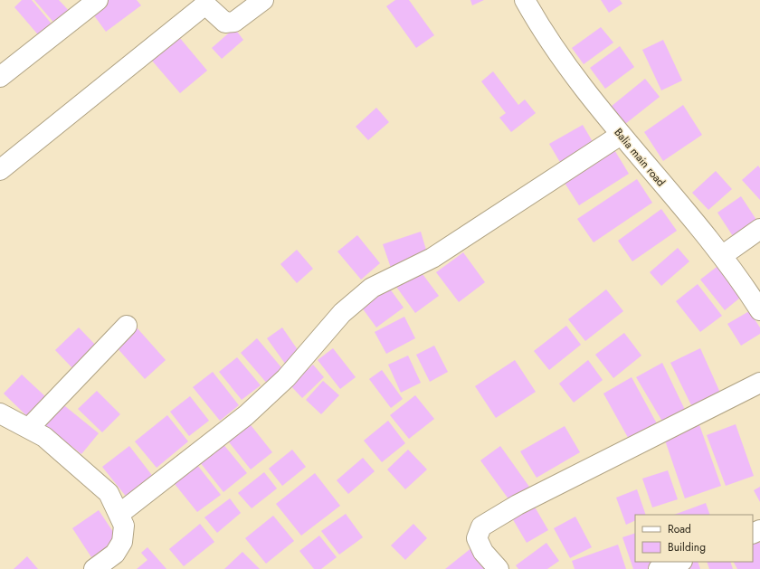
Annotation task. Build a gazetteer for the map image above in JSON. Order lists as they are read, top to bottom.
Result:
{
  "streets": {
    "street": ["Balia main road"]
  },
  "legend": ["Road", "Building"]
}
